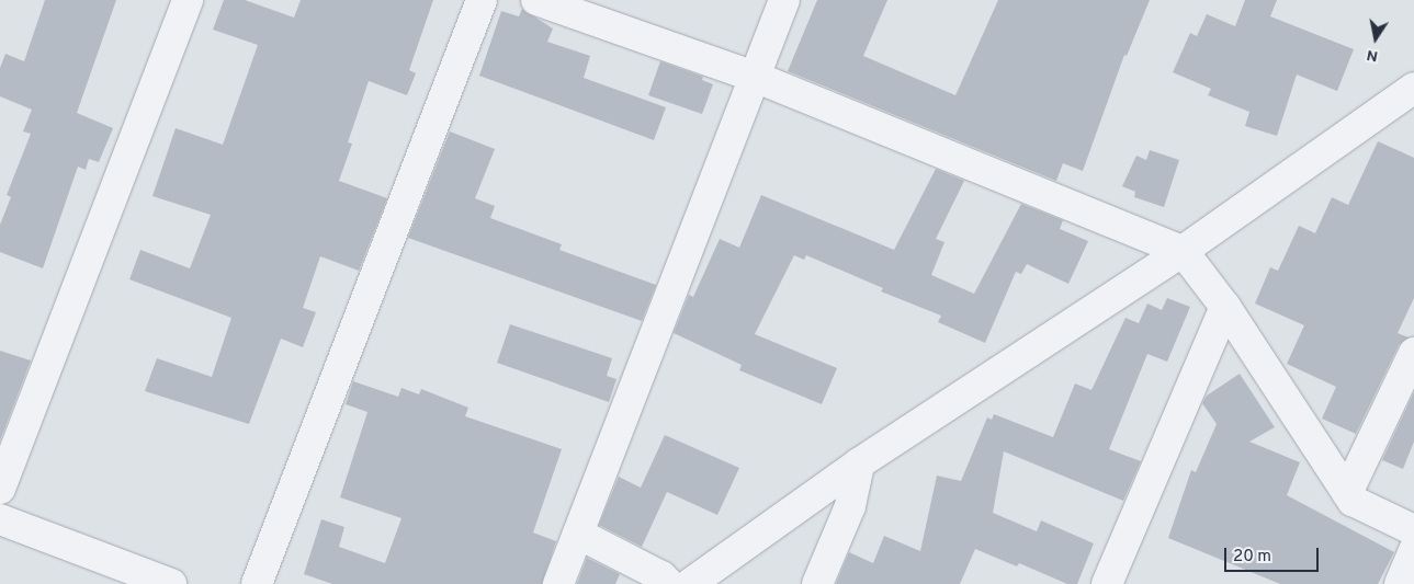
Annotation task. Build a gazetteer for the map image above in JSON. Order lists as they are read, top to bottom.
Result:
{
  "scale_bar": "20 m",
  "north": "bottom"
}
